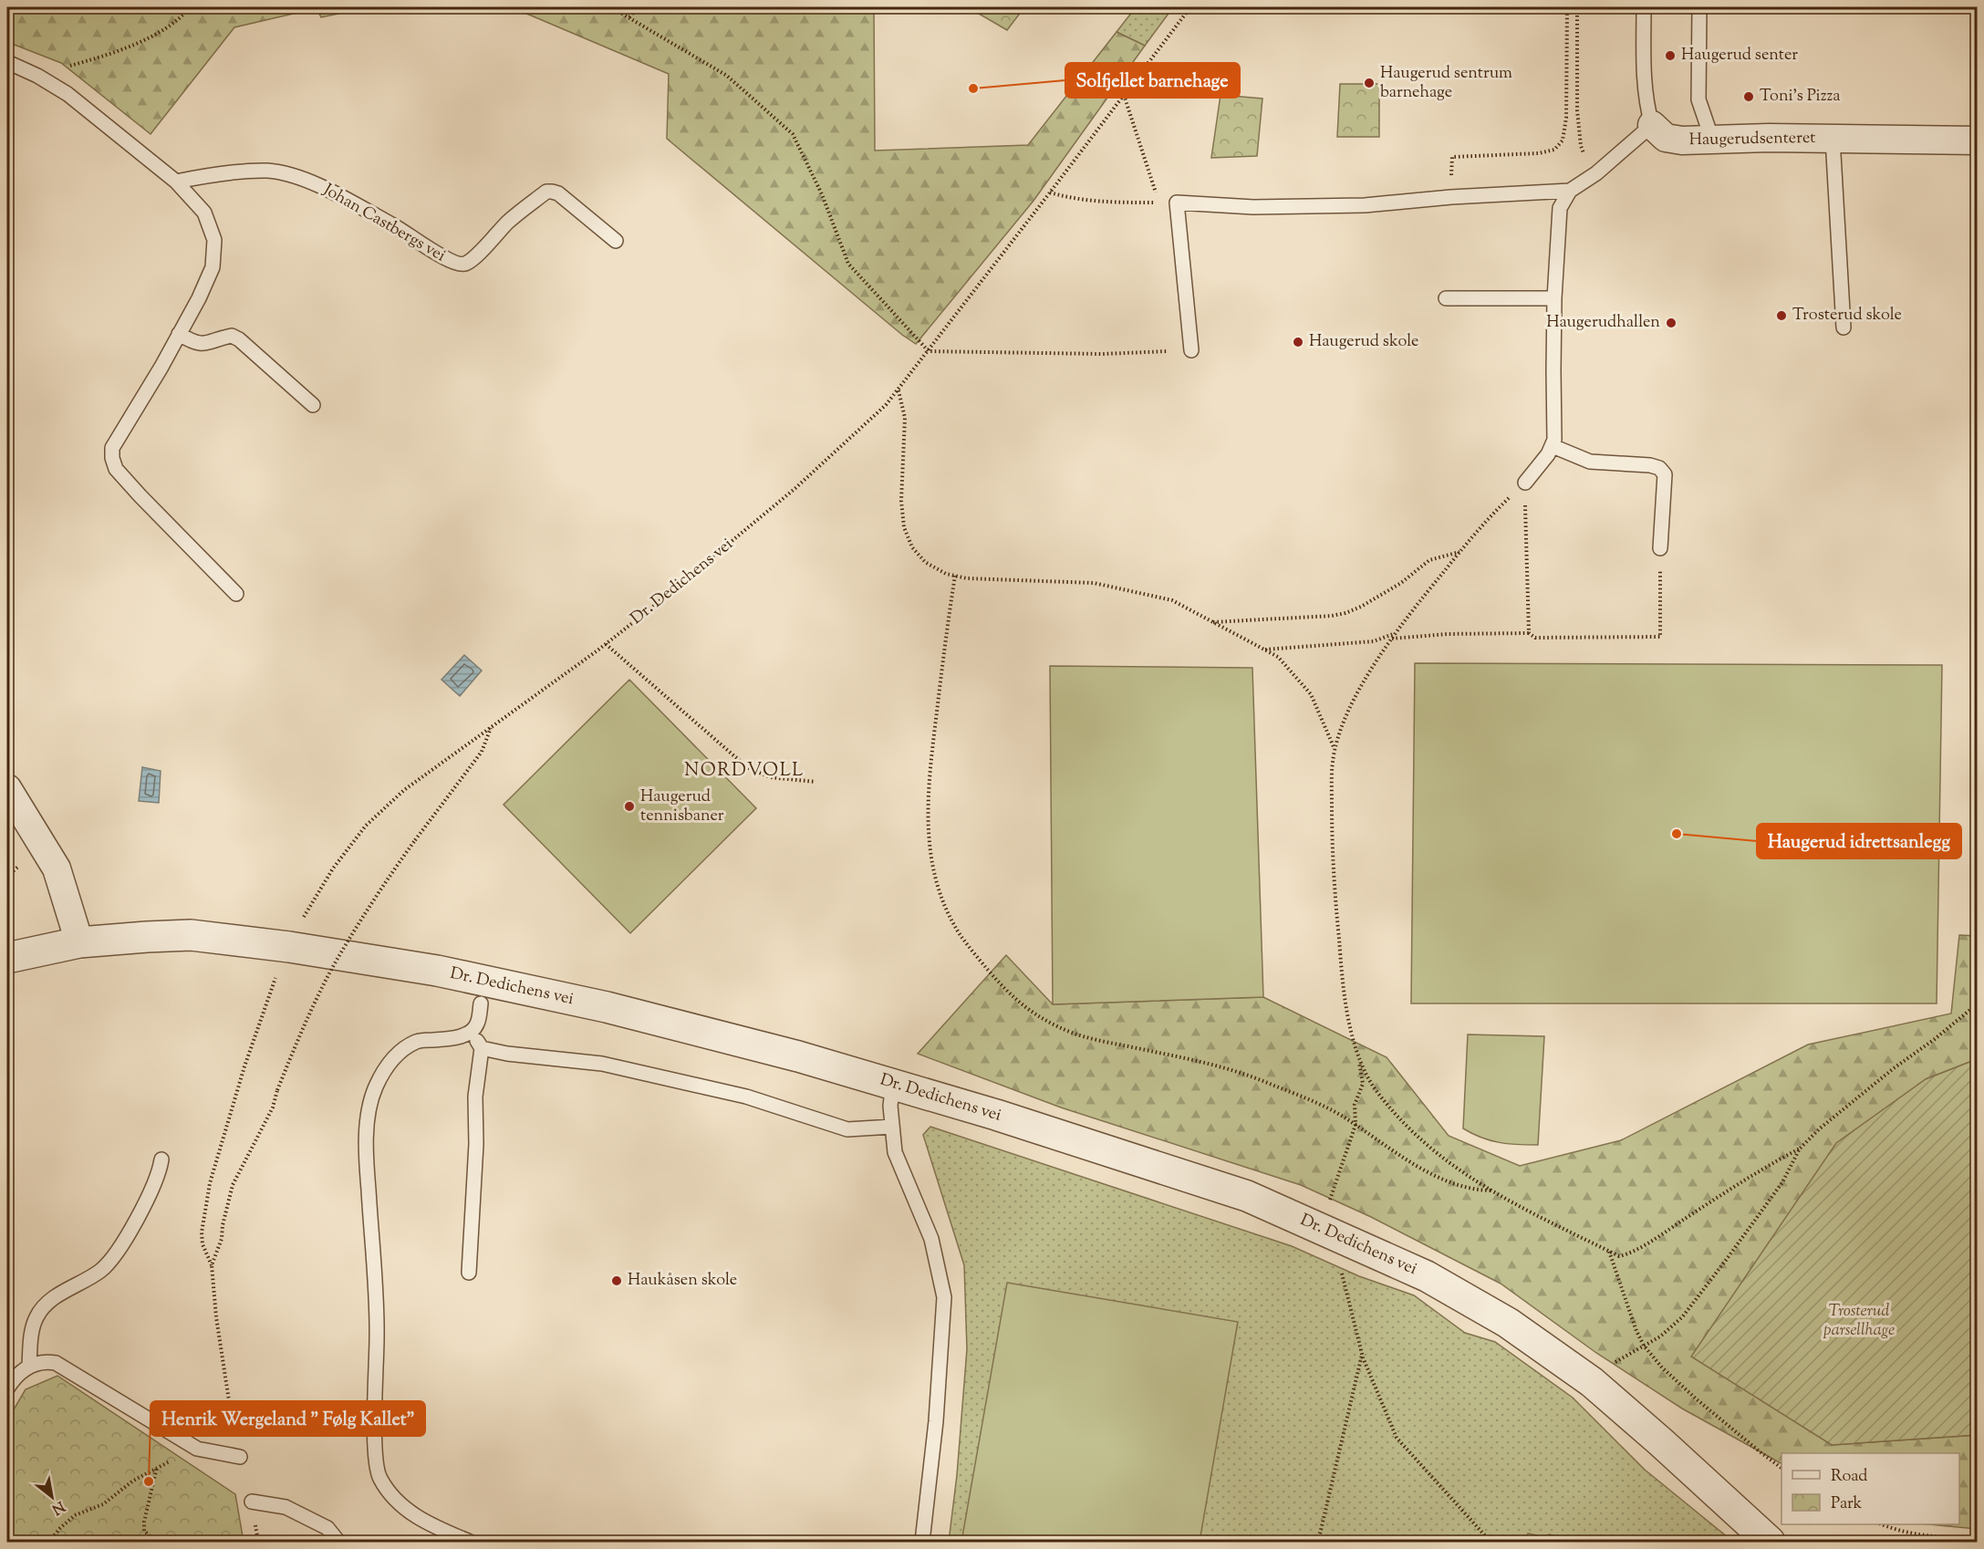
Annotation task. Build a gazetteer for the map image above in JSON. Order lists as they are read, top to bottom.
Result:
{
  "streets": {
    "street": ["Haugerudsenteret", "Dr. Dedichens vei"],
    "lane": ["Johan Castbergs vei"]
  },
  "districts": ["NORDVOLL"],
  "parks": ["Trosterud parsellhage"],
  "places": [
    "Haugerud senter",
    "Haugerud sentrum barnehage",
    "Solfjellet barnehage",
    "Toni's Pizza",
    "Trosterud skole",
    "Haugerudhallen",
    "Haugerud skole",
    "Haugerud tennisbaner",
    "Haugerud idrettsanlegg",
    "Haukåsen skole",
    "Henrik Wergeland \" Følg Kallet\""
  ],
  "legend": ["Road", "Park"],
  "north": "bottom right"
}
